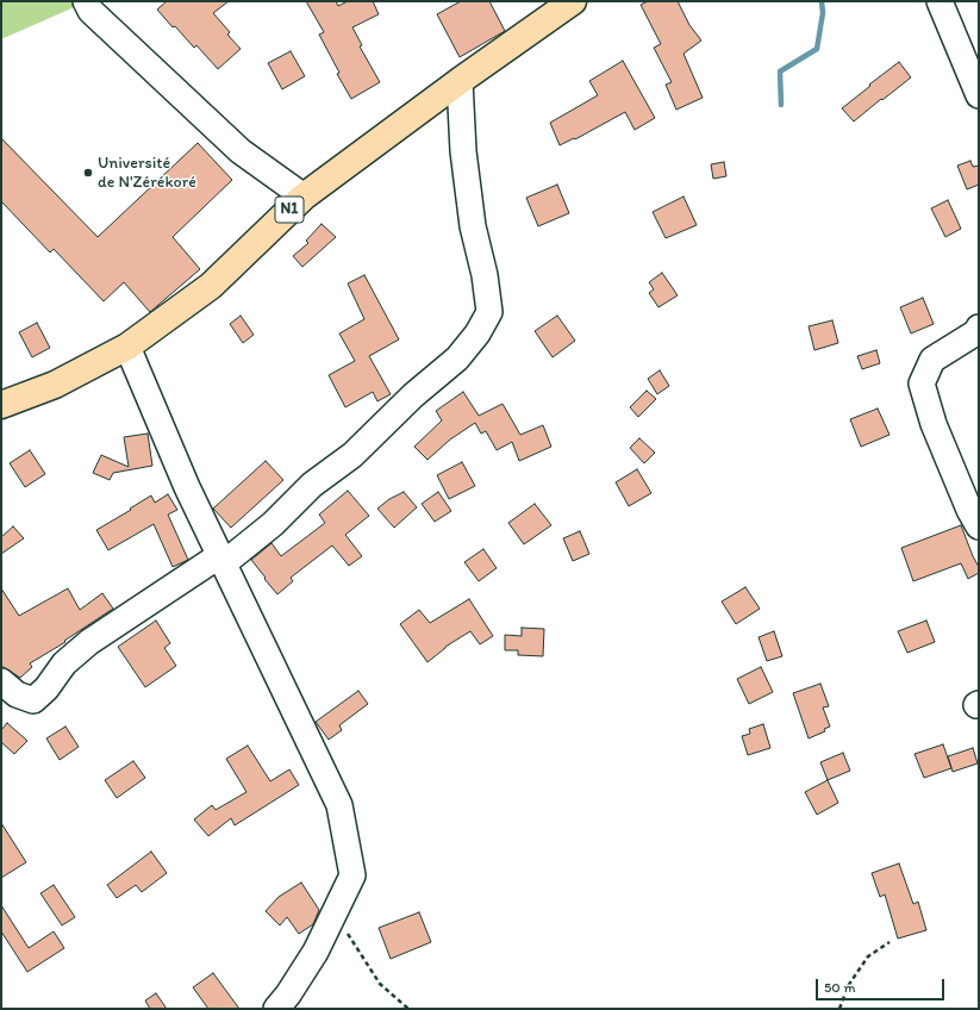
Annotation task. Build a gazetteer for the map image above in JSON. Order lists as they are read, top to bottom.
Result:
{
  "streets": {
    "main road": ["N1"]
  },
  "places": ["Université de N'Zérékoré"],
  "scale_bar": "50 m"
}
